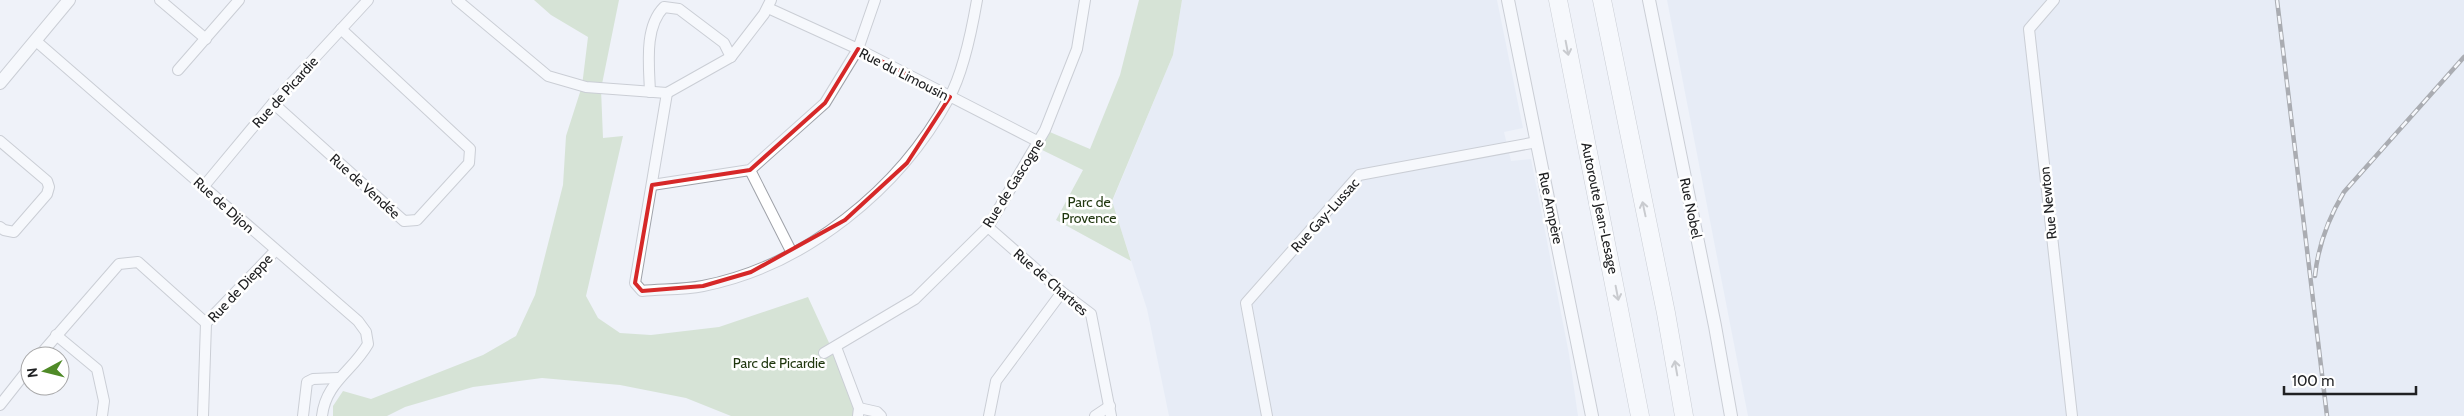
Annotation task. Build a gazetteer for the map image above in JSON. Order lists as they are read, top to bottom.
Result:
{
  "streets": {
    "highway": ["Autoroute Jean-Lesage"],
    "street": [
      "Rue du Limousin",
      "Rue de Picardie",
      "Rue de Gascogne",
      "Rue de Vendée",
      "Rue Newton",
      "Rue de Dijon",
      "Rue Ampère",
      "Rue Nobel",
      "Rue Gay-Lussac",
      "Rue de Chartres",
      "Rue de Dieppe"
    ]
  },
  "crossings": [
    ["Rue du Limousin", "Rue de Gascogne"],
    ["Rue de Picardie", "Rue de Vendée"],
    ["Rue de Picardie", "Rue de Dijon"],
    ["Rue de Gascogne", "Rue de Chartres"],
    ["Rue de Dijon", "Rue de Dieppe"],
    ["Rue Ampère", "Rue Gay-Lussac"]
  ],
  "parks": ["Parc de Provence", "Parc de Picardie"],
  "scale_bar": "100 m",
  "north": "left"
}
